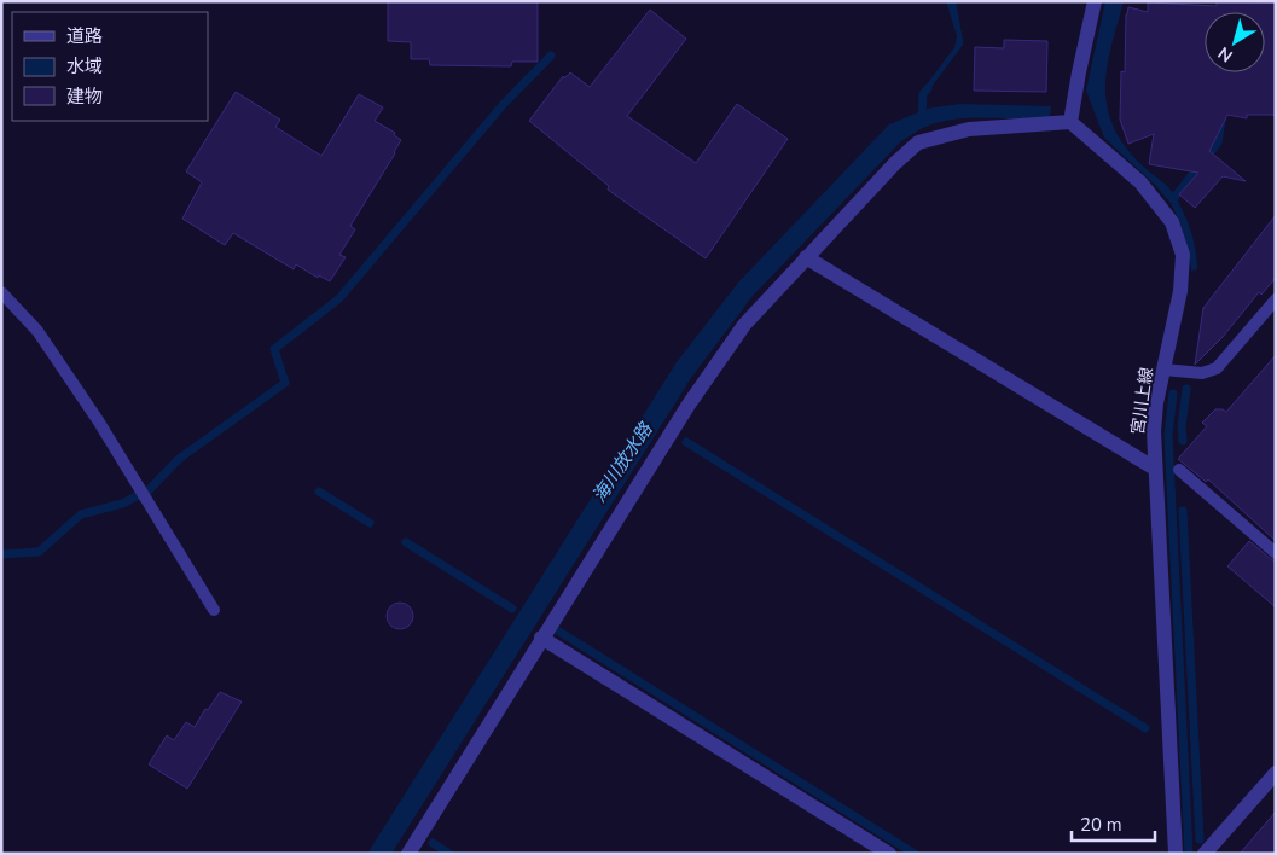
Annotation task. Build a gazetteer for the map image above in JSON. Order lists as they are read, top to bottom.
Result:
{
  "streets": {
    "street": ["宮川上線"]
  },
  "water": ["海川放水路"],
  "legend": ["道路", "水域", "建物"],
  "scale_bar": "20 m",
  "north": "bottom left"
}
